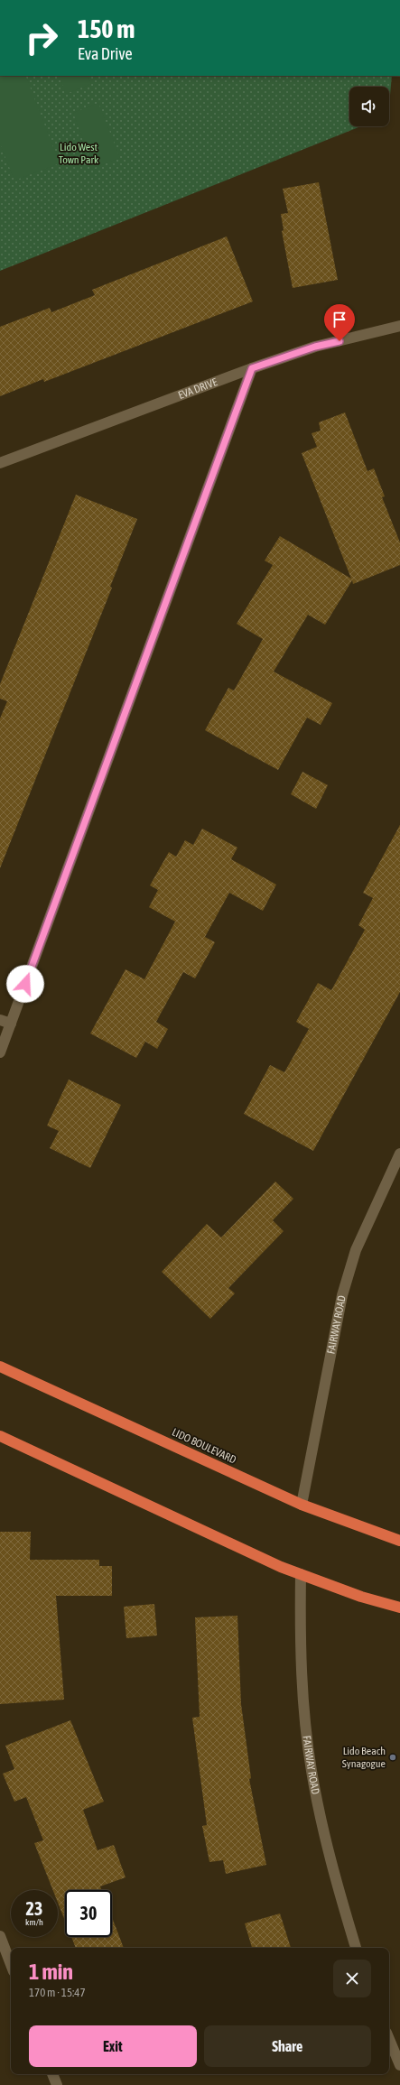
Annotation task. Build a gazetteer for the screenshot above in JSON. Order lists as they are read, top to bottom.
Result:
{
  "streets": {
    "highway": ["LIDO BOULEVARD"],
    "street": ["EVA DRIVE", "FAIRWAY ROAD"]
  },
  "crossings": [
    ["FAIRWAY ROAD", "LIDO BOULEVARD"]
  ],
  "parks": ["Lido West Town Park"],
  "places": ["Lido Beach Synagogue"],
  "page": {
    "turn": ["150 m", "Eva Drive"],
    "speed": "23 km/h",
    "limit": "30",
    "heading": ["1 min", "170 m · 15:47"],
    "buttons": ["Exit", "Share"]
  }
}
